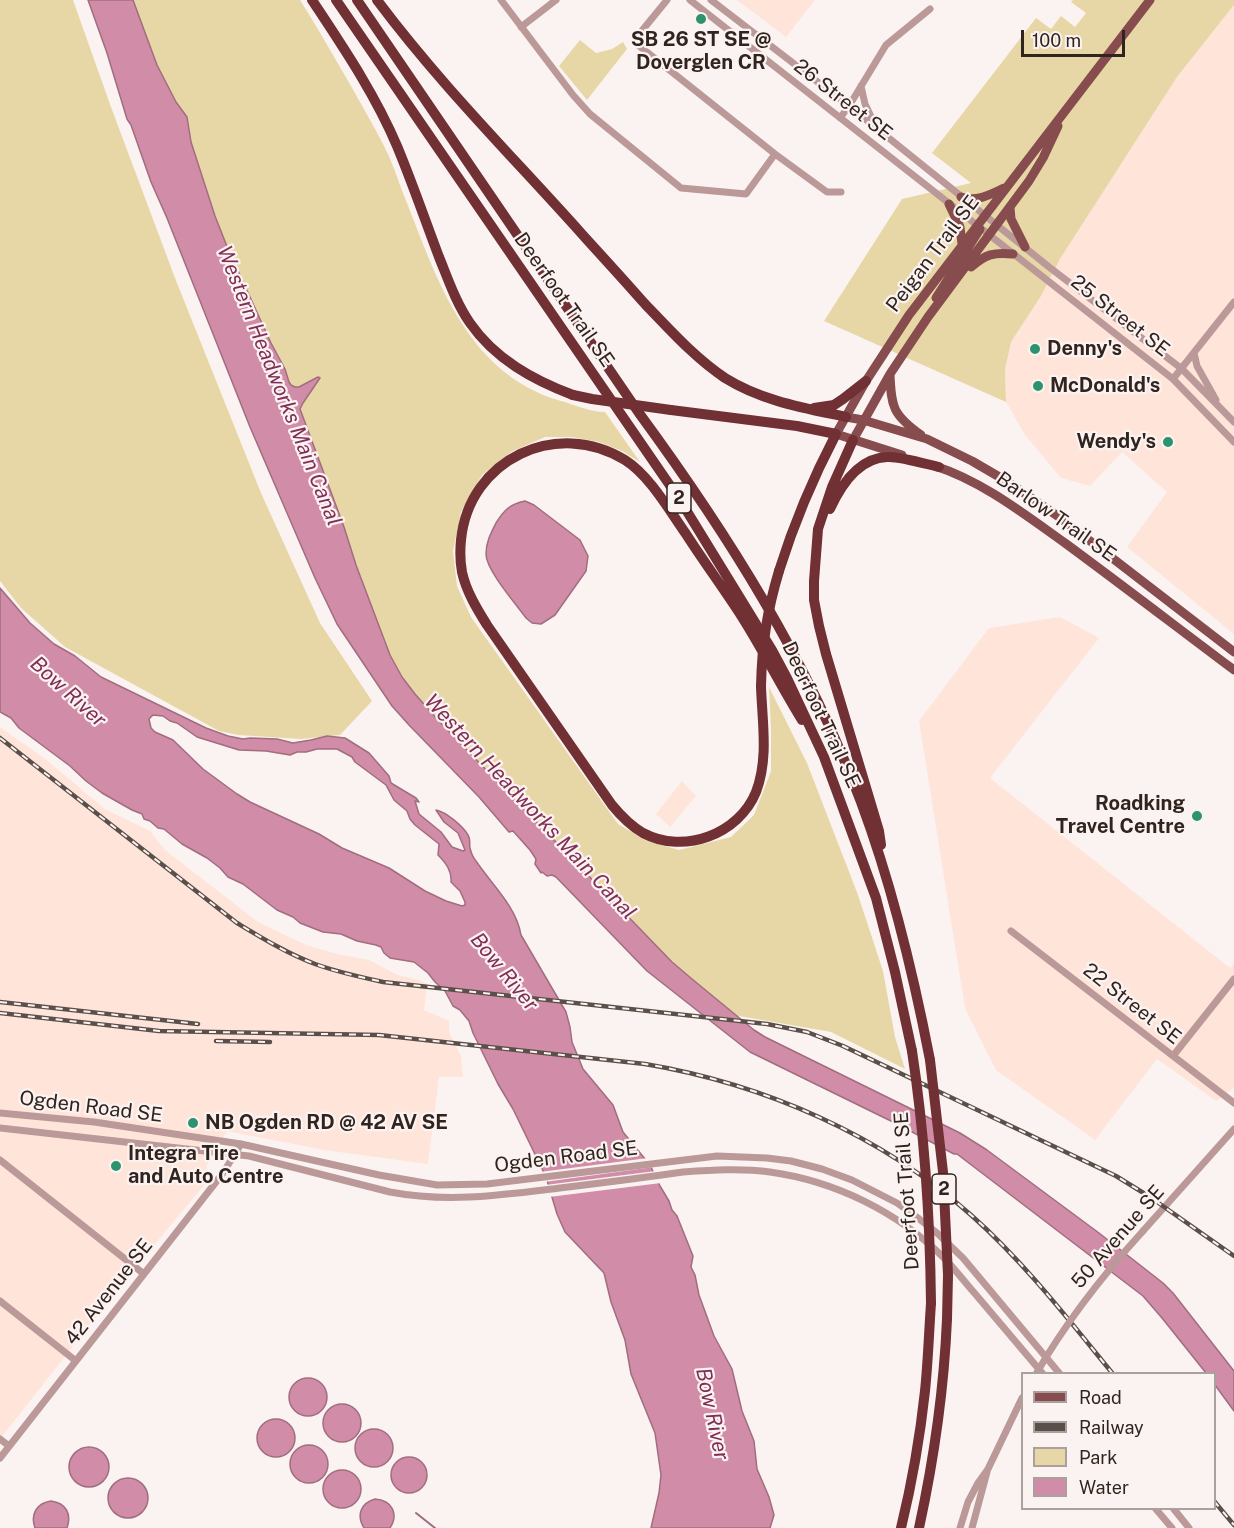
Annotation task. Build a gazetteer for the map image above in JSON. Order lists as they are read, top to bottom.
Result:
{
  "streets": {
    "highway": ["Deerfoot Trail SE", "2"],
    "main road": ["Peigan Trail SE", "Barlow Trail SE"],
    "street": [
      "26 Street SE",
      "25 Street SE",
      "22 Street SE",
      "Ogden Road SE",
      "50 Avenue SE",
      "42 Avenue SE"
    ]
  },
  "crossings": [
    ["26 Street SE", "Peigan Trail SE"],
    ["26 Street SE", "25 Street SE"],
    ["Peigan Trail SE", "25 Street SE"],
    ["Peigan Trail SE", "Barlow Trail SE"],
    ["Ogden Road SE", "42 Avenue SE"]
  ],
  "water": ["Western Headworks Main Canal", "Bow River"],
  "places": [
    "SB 26 ST SE @ Doverglen CR",
    "Denny's",
    "McDonald's",
    "Wendy's",
    "Roadking Travel Centre",
    "NB Ogden RD @ 42 AV SE",
    "Integra Tire and Auto Centre"
  ],
  "legend": [
    "Road",
    "Railway",
    "Park",
    "Water"
  ],
  "scale_bar": "100 m"
}
